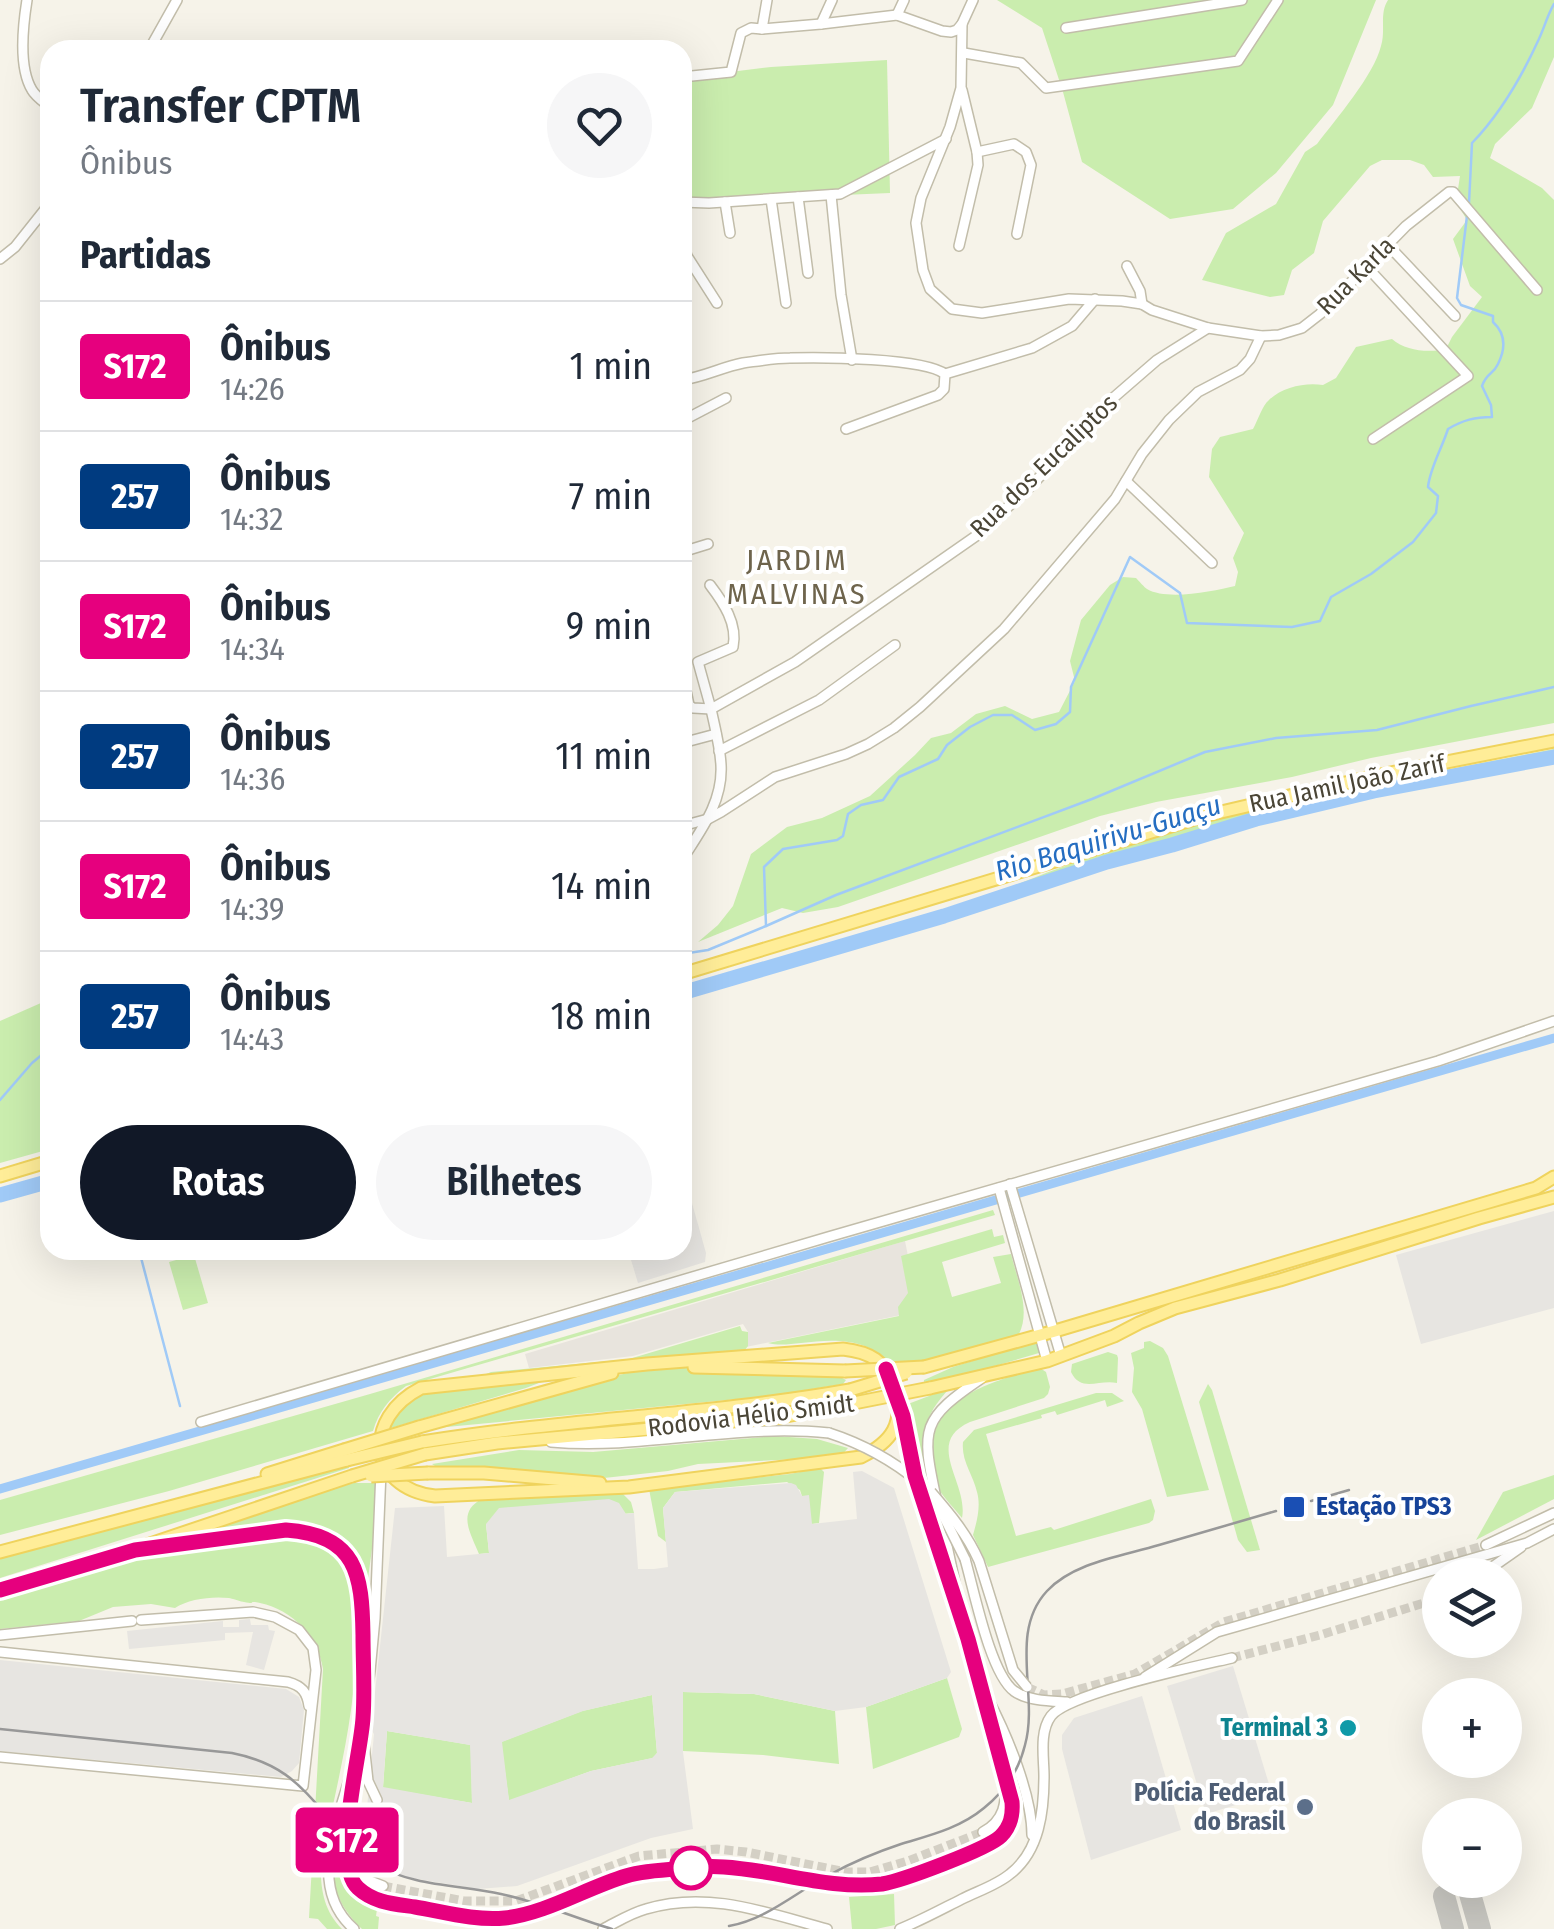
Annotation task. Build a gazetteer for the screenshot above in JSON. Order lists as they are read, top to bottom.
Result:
{
  "streets": {
    "main road": ["Rua Jamil João Zarif", "Rodovia Hélio Smidt"],
    "street": ["Rua Karla", "Rua dos Eucaliptos"]
  },
  "crossings": [
    ["Rua Karla", "Rua dos Eucaliptos"]
  ],
  "districts": ["JARDIM MALVINAS"],
  "water": ["Rio Baquirivu-Guaçu"],
  "places": {
    "transit": ["Estação TPS3"],
    "other": ["Terminal 3", "Polícia Federal do Brasil"]
  },
  "lines": ["bus line S172"],
  "page": {
    "on_map": "S172",
    "heading": [
      ["Transfer CPTM", "Ônibus"],
      "Partidas"
    ],
    "list": [
      {
        "mark": "S172",
        "name": "Ônibus",
        "note": "14:26",
        "value": "1 min"
      },
      {
        "mark": "257",
        "name": "Ônibus",
        "note": "14:32",
        "value": "7 min"
      },
      {
        "mark": "S172",
        "name": "Ônibus",
        "note": "14:34",
        "value": "9 min"
      },
      {
        "mark": "257",
        "name": "Ônibus",
        "note": "14:36",
        "value": "11 min"
      },
      {
        "mark": "S172",
        "name": "Ônibus",
        "note": "14:39",
        "value": "14 min"
      },
      {
        "mark": "257",
        "name": "Ônibus",
        "note": "14:43",
        "value": "18 min"
      }
    ],
    "buttons": ["Rotas", "Bilhetes"],
    "map_buttons": ["+", "−"]
  }
}
